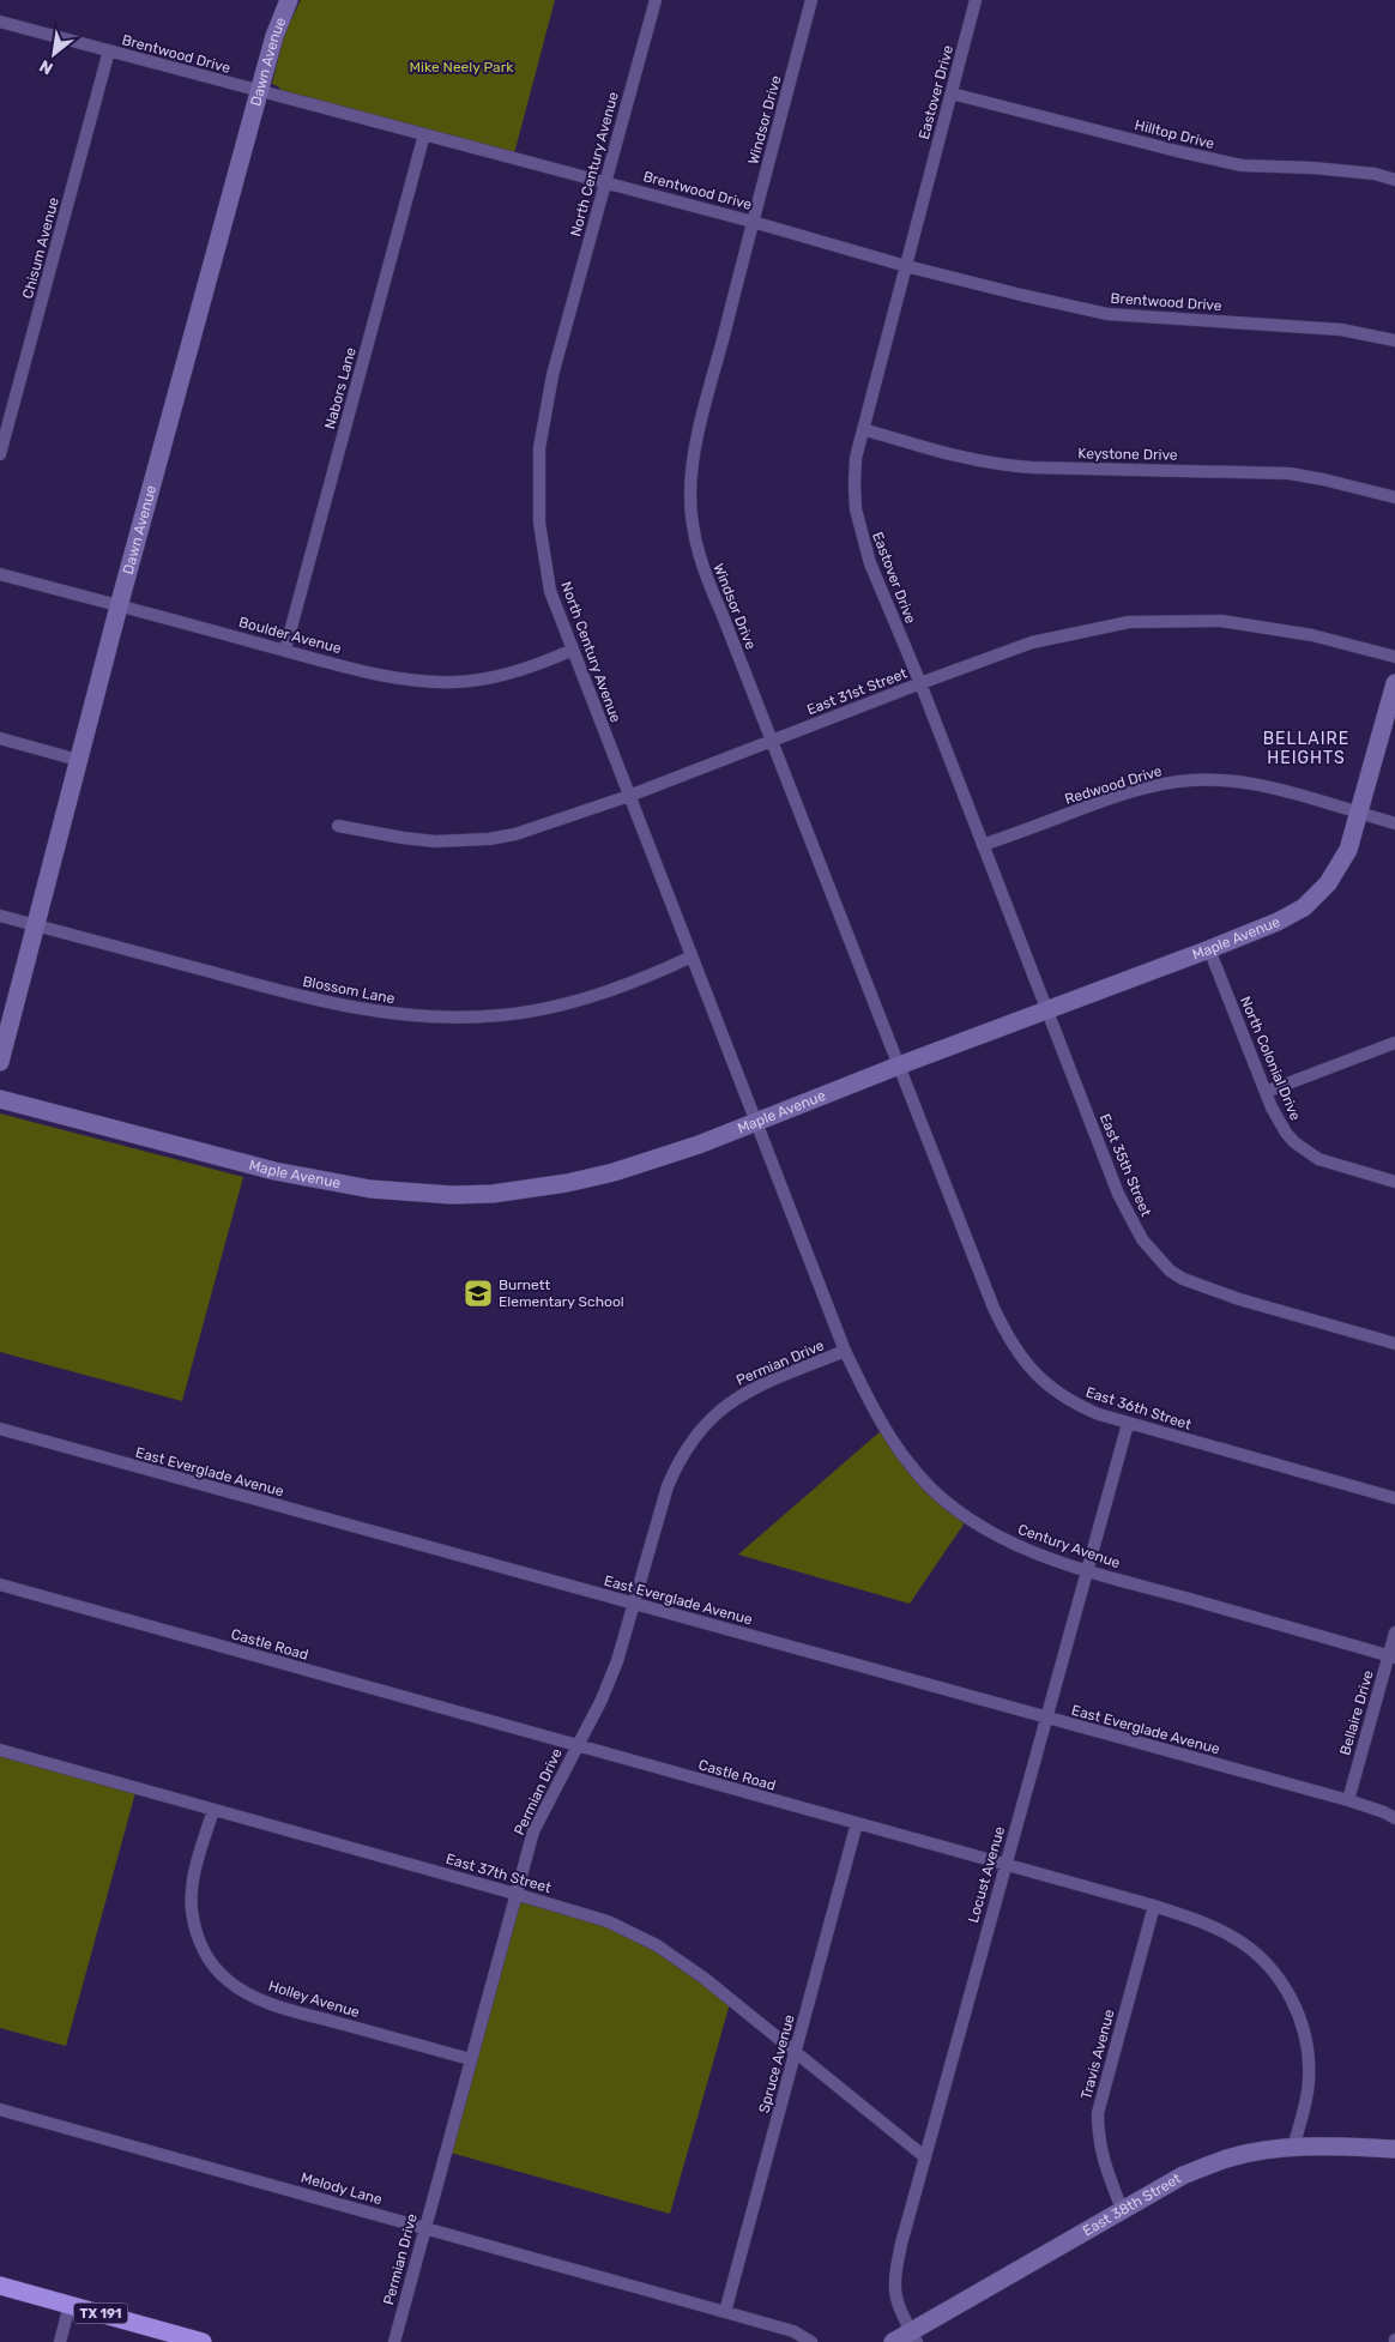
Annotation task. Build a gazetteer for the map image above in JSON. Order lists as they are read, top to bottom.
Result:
{
  "streets": {
    "highway": ["TX 191"],
    "street": [
      "Brentwood Drive",
      "Dawn Avenue",
      "Eastover Drive",
      "Windsor Drive",
      "Hilltop Drive",
      "North Century Avenue",
      "Chisum Avenue",
      "Nabors Lane",
      "Keystone Drive",
      "Boulder Avenue",
      "East 31st Street",
      "Redwood Drive",
      "Maple Avenue",
      "Blossom Lane",
      "North Colonial Drive",
      "East 35th Street",
      "Permian Drive",
      "East 36th Street",
      "East Everglade Avenue",
      "Century Avenue",
      "Castle Road",
      "Bellaire Drive",
      "East 37th Street",
      "Locust Avenue",
      "Holley Avenue",
      "Travis Avenue",
      "Spruce Avenue",
      "Melody Lane",
      "East 38th Street"
    ]
  },
  "crossings": [
    ["Brentwood Drive", "Dawn Avenue"],
    ["Brentwood Drive", "Eastover Drive"],
    ["Brentwood Drive", "Windsor Drive"],
    ["Brentwood Drive", "North Century Avenue"],
    ["Brentwood Drive", "Chisum Avenue"],
    ["Brentwood Drive", "Nabors Lane"],
    ["Dawn Avenue", "Boulder Avenue"],
    ["Dawn Avenue", "Blossom Lane"],
    ["Eastover Drive", "Hilltop Drive"],
    ["Eastover Drive", "Keystone Drive"],
    ["Eastover Drive", "East 31st Street"],
    ["Eastover Drive", "Redwood Drive"],
    ["Eastover Drive", "Maple Avenue"],
    ["Eastover Drive", "East 35th Street"],
    ["Windsor Drive", "East 31st Street"],
    ["Windsor Drive", "Maple Avenue"],
    ["Windsor Drive", "East 36th Street"],
    ["North Century Avenue", "Boulder Avenue"],
    ["North Century Avenue", "East 31st Street"],
    ["North Century Avenue", "Maple Avenue"],
    ["North Century Avenue", "Blossom Lane"],
    ["North Century Avenue", "Century Avenue"],
    ["Nabors Lane", "Boulder Avenue"],
    ["Redwood Drive", "Maple Avenue"],
    ["Maple Avenue", "North Colonial Drive"],
    ["Maple Avenue", "East 35th Street"],
    ["Maple Avenue", "East 36th Street"],
    ["Maple Avenue", "Century Avenue"],
    ["Permian Drive", "East Everglade Avenue"],
    ["Permian Drive", "Century Avenue"],
    ["Permian Drive", "Castle Road"],
    ["Permian Drive", "East 37th Street"],
    ["Permian Drive", "Holley Avenue"],
    ["Permian Drive", "Melody Lane"],
    ["East 36th Street", "Locust Avenue"],
    ["East Everglade Avenue", "Bellaire Drive"],
    ["East Everglade Avenue", "Locust Avenue"],
    ["Century Avenue", "Bellaire Drive"],
    ["Century Avenue", "Locust Avenue"],
    ["Castle Road", "Locust Avenue"],
    ["Castle Road", "Travis Avenue"],
    ["Castle Road", "Spruce Avenue"],
    ["Castle Road", "East 38th Street"],
    ["East 37th Street", "Locust Avenue"],
    ["East 37th Street", "Holley Avenue"],
    ["East 37th Street", "Spruce Avenue"],
    ["Locust Avenue", "East 38th Street"],
    ["Travis Avenue", "East 38th Street"],
    ["Spruce Avenue", "Melody Lane"]
  ],
  "districts": ["BELLAIRE HEIGHTS"],
  "parks": ["Mike Neely Park"],
  "places": {
    "school or university": ["Burnett Elementary School"]
  },
  "north": "bottom left"
}
